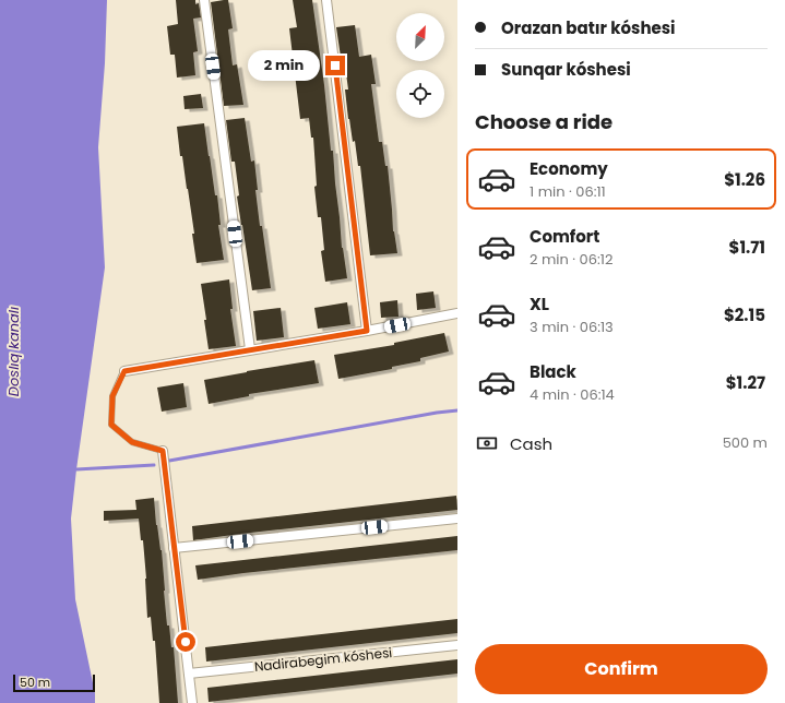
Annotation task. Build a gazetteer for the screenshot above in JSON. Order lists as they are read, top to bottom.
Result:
{
  "streets": {
    "street": ["Nadirabegim kóshesi"]
  },
  "water": ["Doslıq kanalı"],
  "scale_bar": "50 m",
  "north": "top right",
  "page": {
    "banner": ["Orazan batır kóshesi", "Sunqar kóshesi"],
    "bubble": "2 min",
    "heading": "Choose a ride",
    "list": [
      {
        "name": "Economy",
        "note": "1 min · 06:11",
        "value": "$1.26"
      },
      {
        "name": "Comfort",
        "note": "2 min · 06:12",
        "value": "$1.71"
      },
      {
        "name": "XL",
        "note": "3 min · 06:13",
        "value": "$2.15"
      },
      {
        "name": "Black",
        "note": "4 min · 06:14",
        "value": "$1.27"
      }
    ],
    "pay": ["Cash", "500 m"],
    "buttons": "Confirm",
    "scale": "50 m"
  }
}
